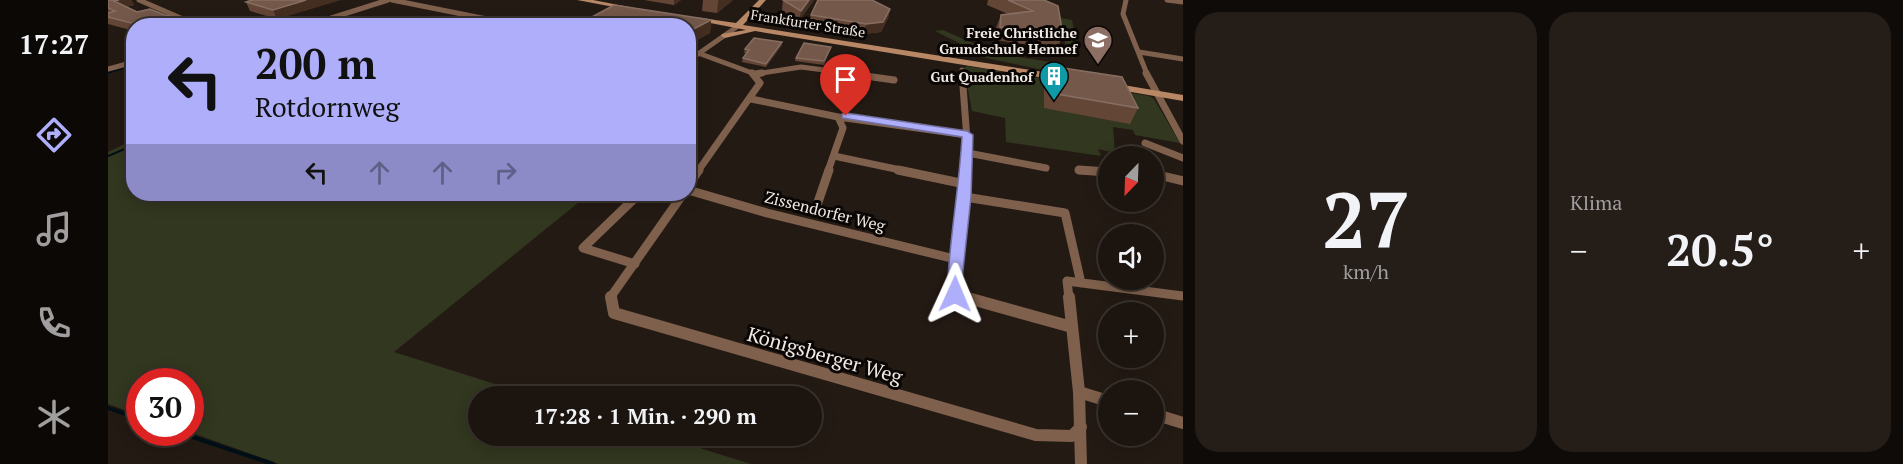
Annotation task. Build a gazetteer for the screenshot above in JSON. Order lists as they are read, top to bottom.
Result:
{
  "streets": {
    "main road": ["Frankfurter Straße"],
    "street": ["Zissendorfer Weg", "Königsberger Weg"]
  },
  "places": {
    "school or university": ["Freie Christliche Grundschule Hennef"],
    "building": ["Gut Quadenhof"]
  },
  "north": "bottom left",
  "page": {
    "tabs": "17:27",
    "tile": [
      ["27", "km/h"],
      "Klima"
    ],
    "turn": ["200 m", "Rotdornweg"],
    "map_buttons": ["+", "−"],
    "heat": ["−", "20.5°", "+"],
    "limit": "30",
    "trip": "17:28 · 1 Min. · 290 m"
  }
}
